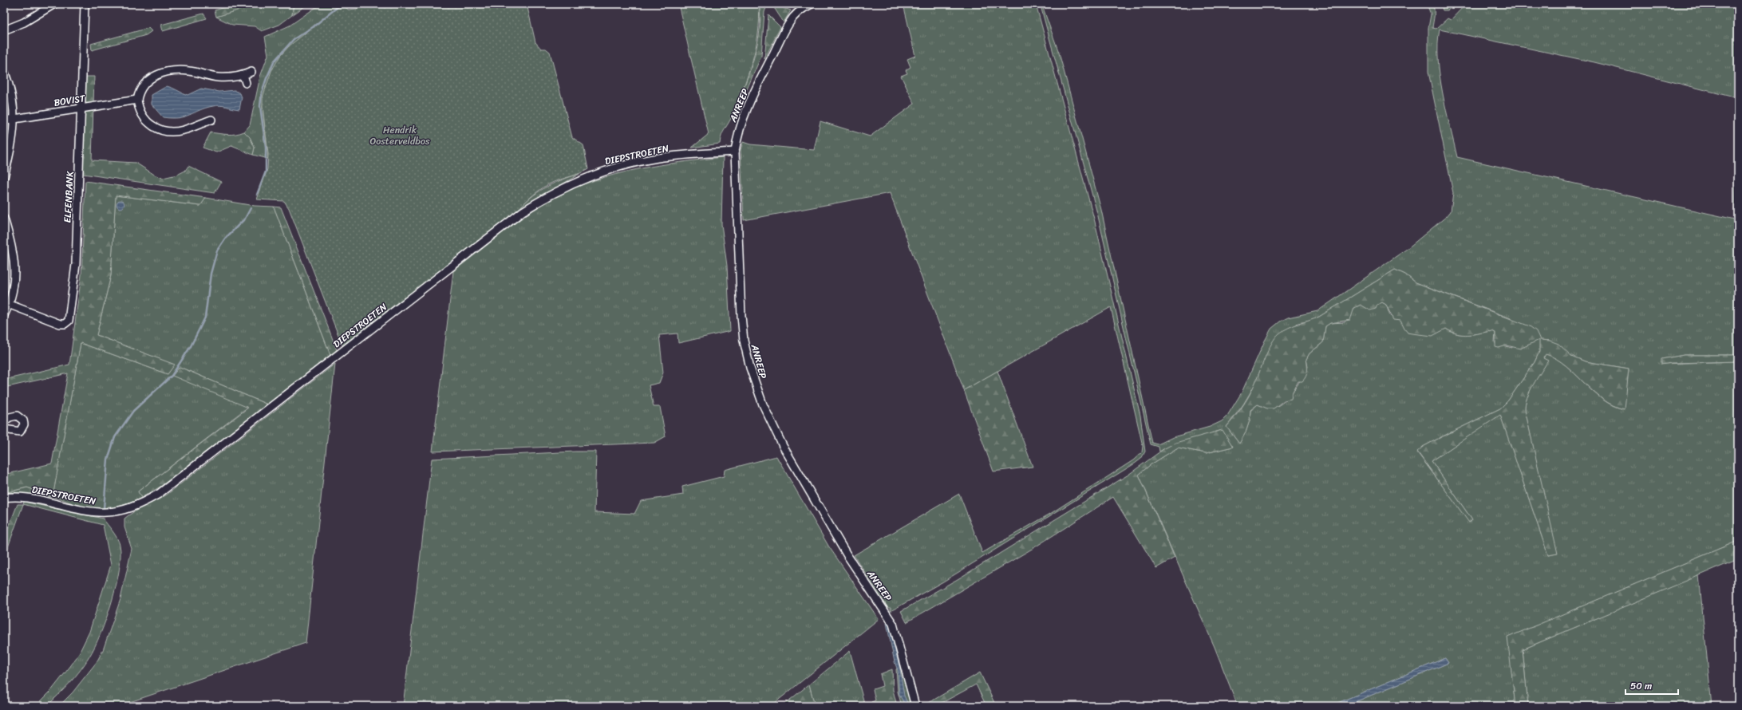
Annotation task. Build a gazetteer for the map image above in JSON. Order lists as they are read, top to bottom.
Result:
{
  "streets": {
    "street": [
      "BOVIST",
      "ANREEP",
      "DIEPSTROETEN",
      "ELFENBANK"
    ]
  },
  "crossings": [
    ["BOVIST", "ELFENBANK"],
    ["ANREEP", "DIEPSTROETEN"]
  ],
  "parks": ["Hendrik Oosterveldbos"],
  "scale_bar": "50 m"
}
